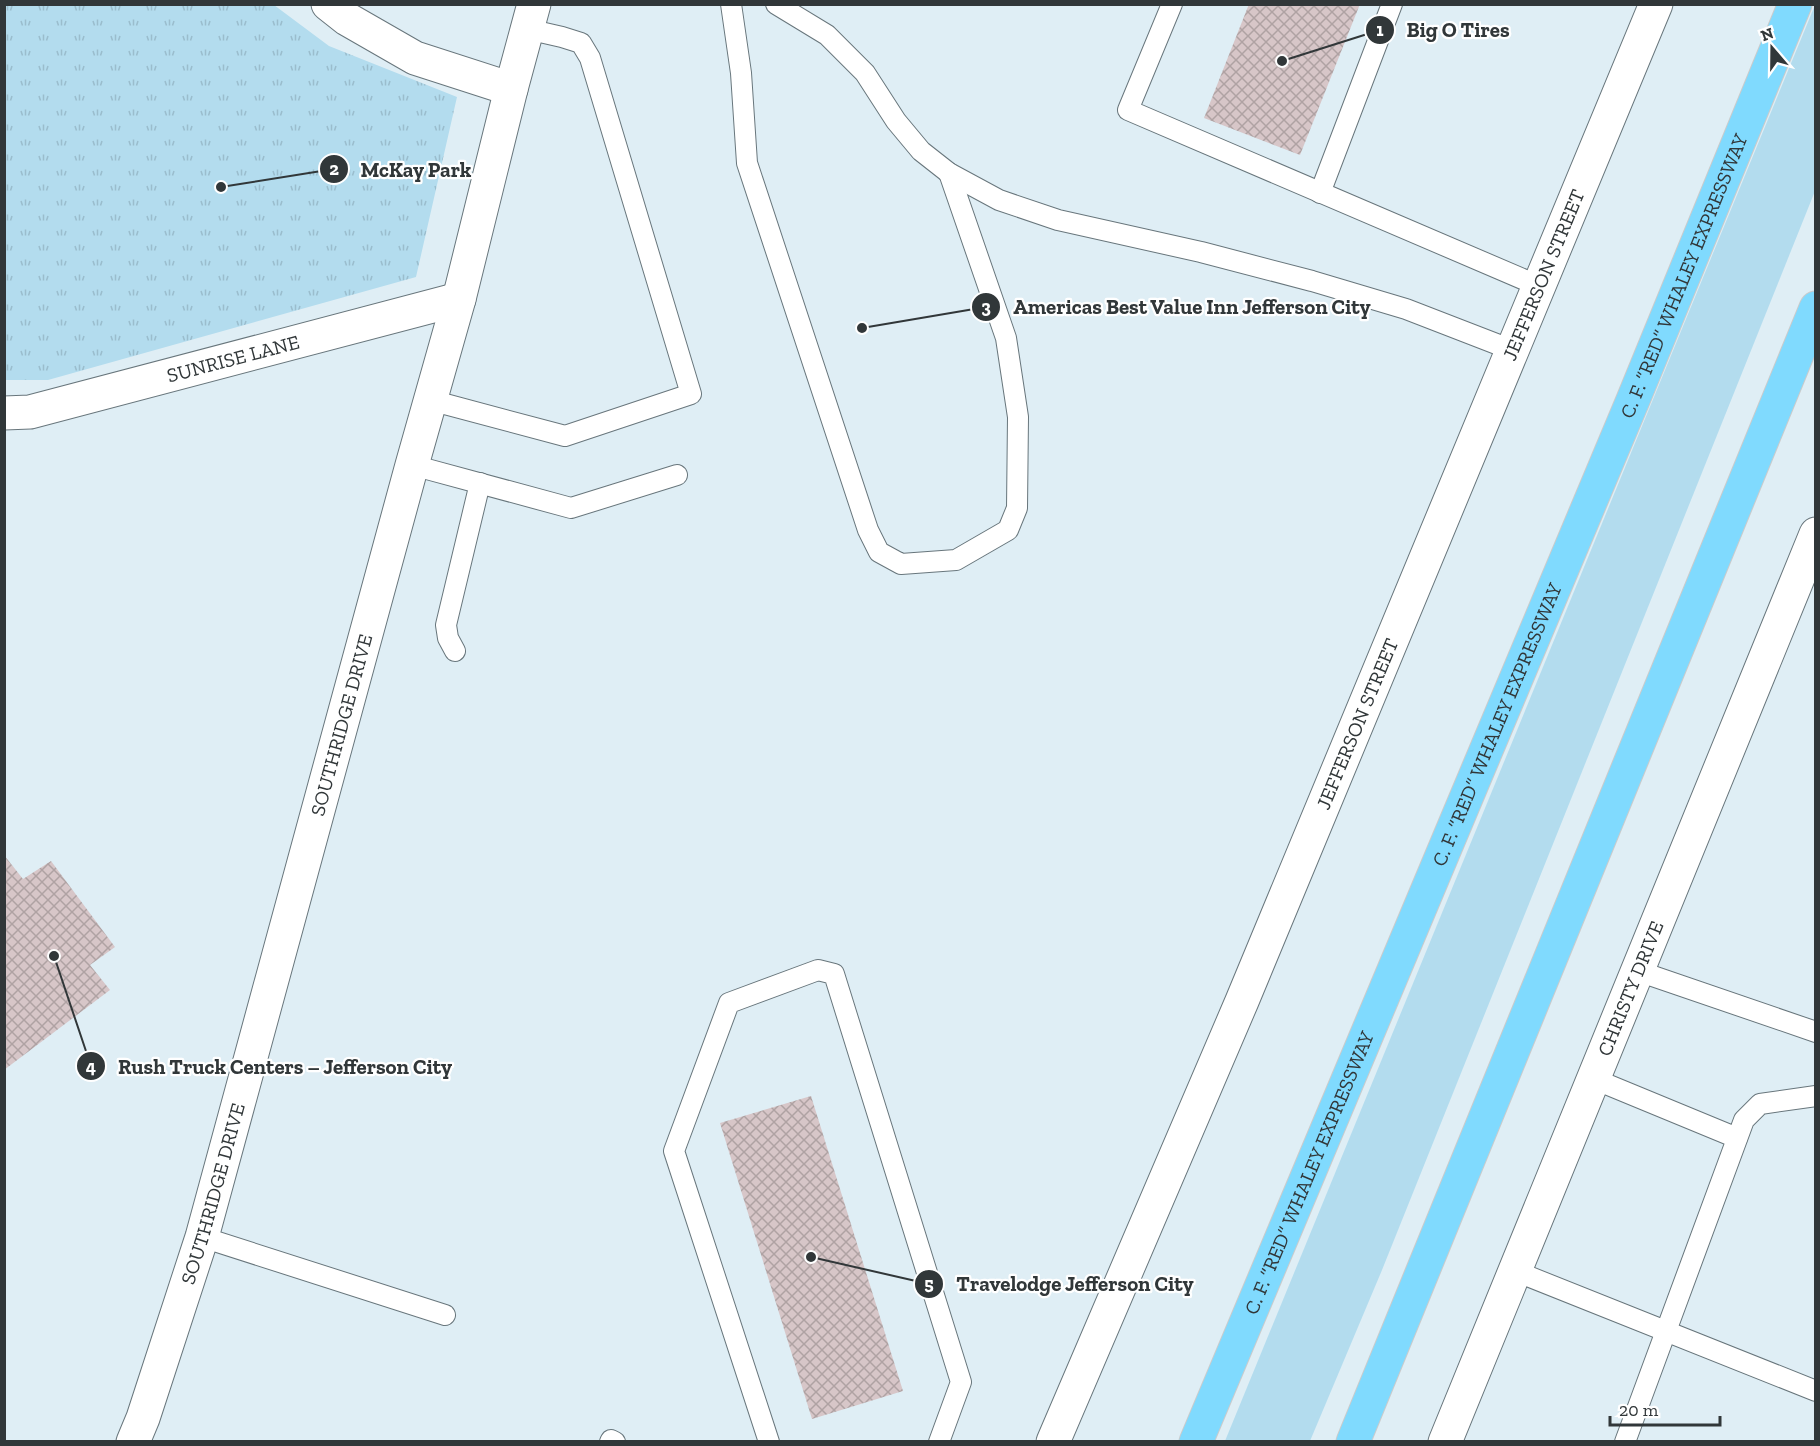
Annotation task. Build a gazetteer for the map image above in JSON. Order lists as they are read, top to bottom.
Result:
{
  "streets": {
    "highway": ["C. F. “RED” WHALEY EXPRESSWAY"],
    "street": [
      "JEFFERSON STREET",
      "SUNRISE LANE",
      "SOUTHRIDGE DRIVE",
      "CHRISTY DRIVE"
    ]
  },
  "crossings": [
    ["SUNRISE LANE", "SOUTHRIDGE DRIVE"]
  ],
  "places": [
    "Big O Tires",
    "McKay Park",
    "Americas Best Value Inn Jefferson City",
    "Rush Truck Centers – Jefferson City",
    "Travelodge Jefferson City"
  ],
  "scale_bar": "20 m",
  "north": "top"
}
